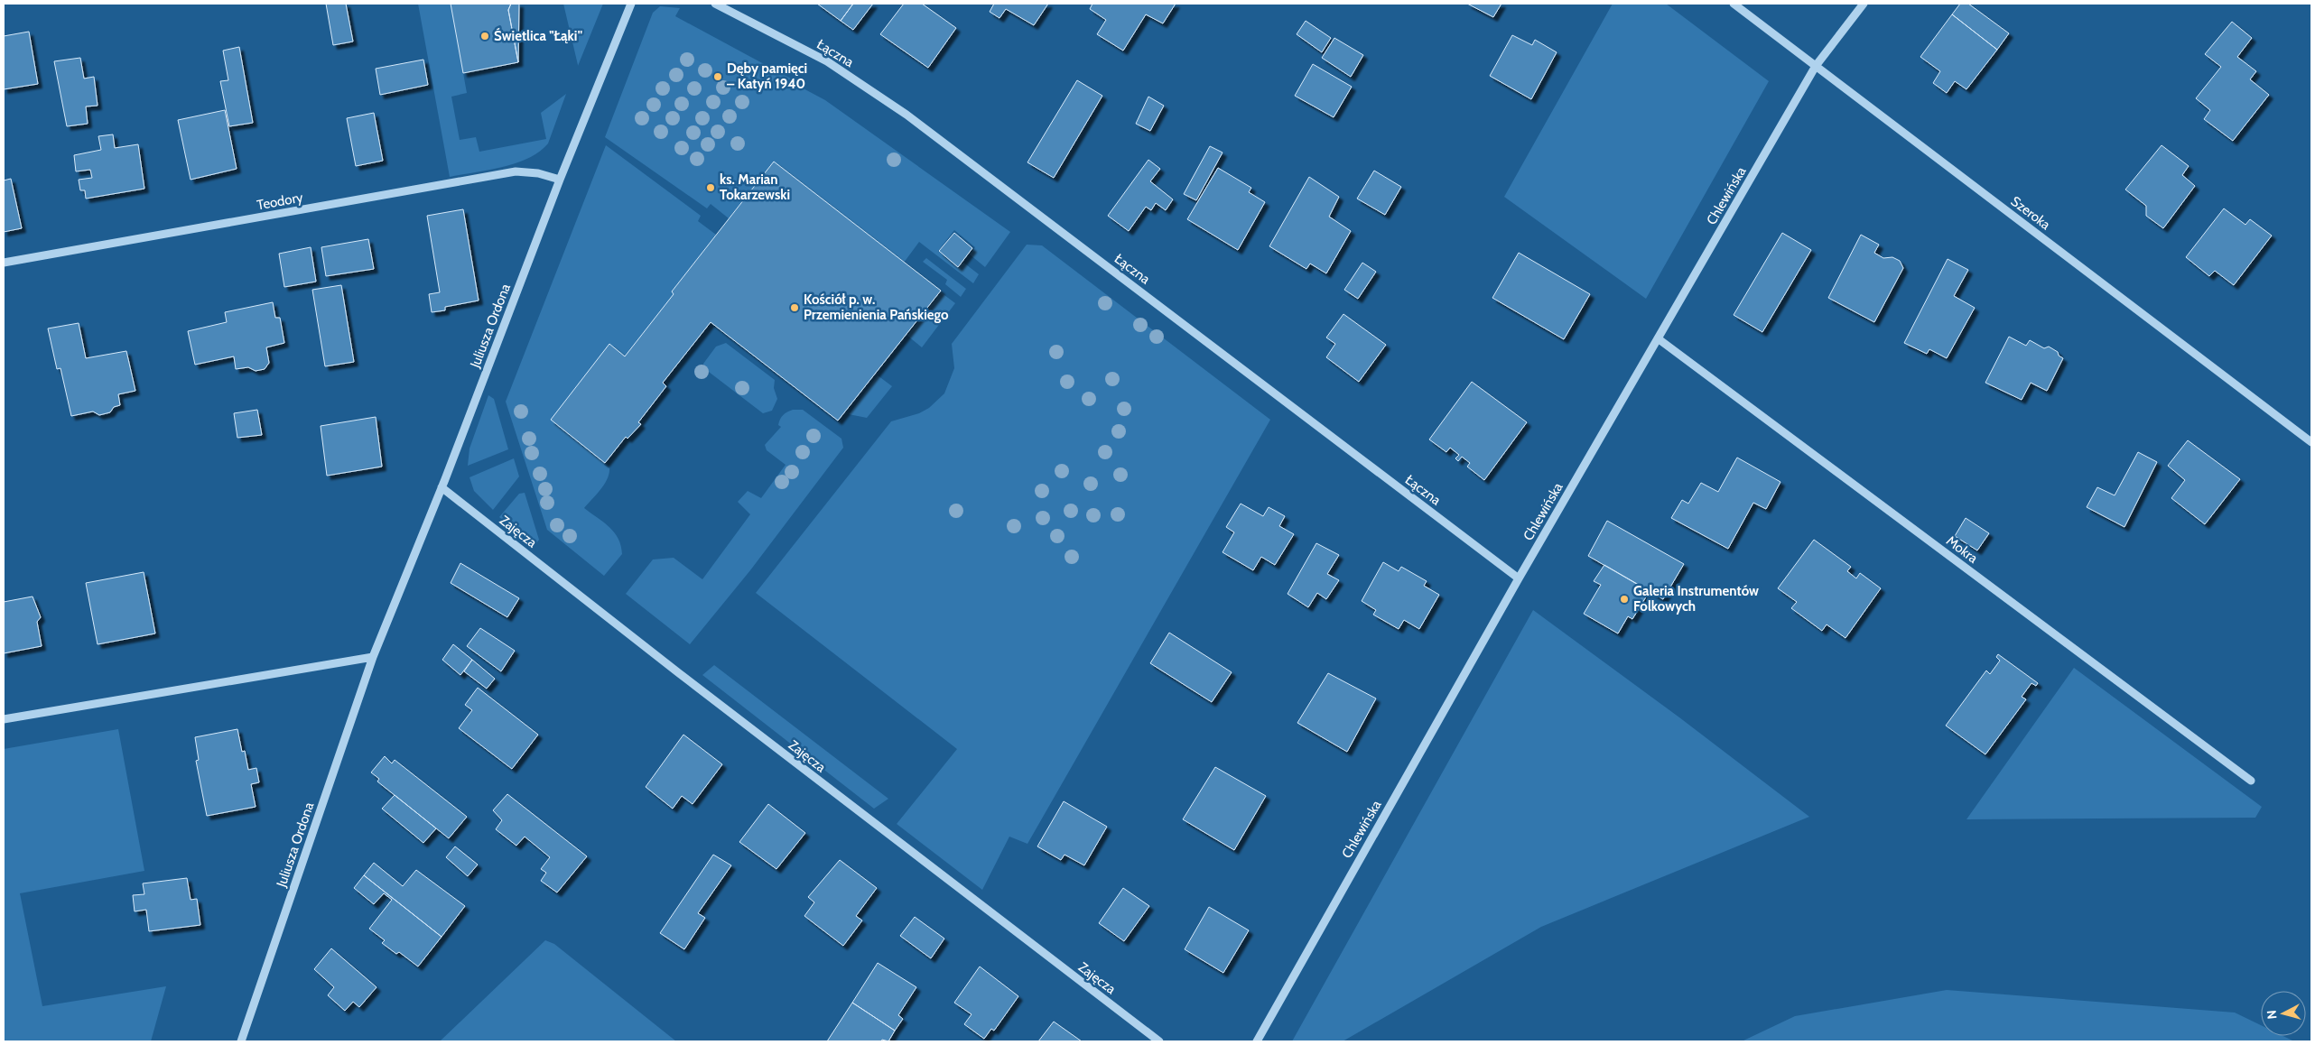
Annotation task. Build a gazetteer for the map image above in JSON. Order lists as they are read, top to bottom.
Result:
{
  "streets": {
    "street": [
      "Łączna",
      "Chlewińska",
      "Teodory",
      "Szeroka",
      "Juliusza Ordona",
      "Zajęcza",
      "Mokra"
    ]
  },
  "crossings": [
    ["Łączna", "Chlewińska"],
    ["Chlewińska", "Szeroka"],
    ["Chlewińska", "Mokra"],
    ["Teodory", "Juliusza Ordona"],
    ["Juliusza Ordona", "Zajęcza"]
  ],
  "places": [
    "Świetlica \"Łąki\"",
    "Dęby pamięci – Katyń 1940",
    "ks. Marian Tokarzewski",
    "Kościół p. w. Przemienienia Pańskiego",
    "Galeria Instrumentów Folkowych"
  ],
  "north": "left"
}
